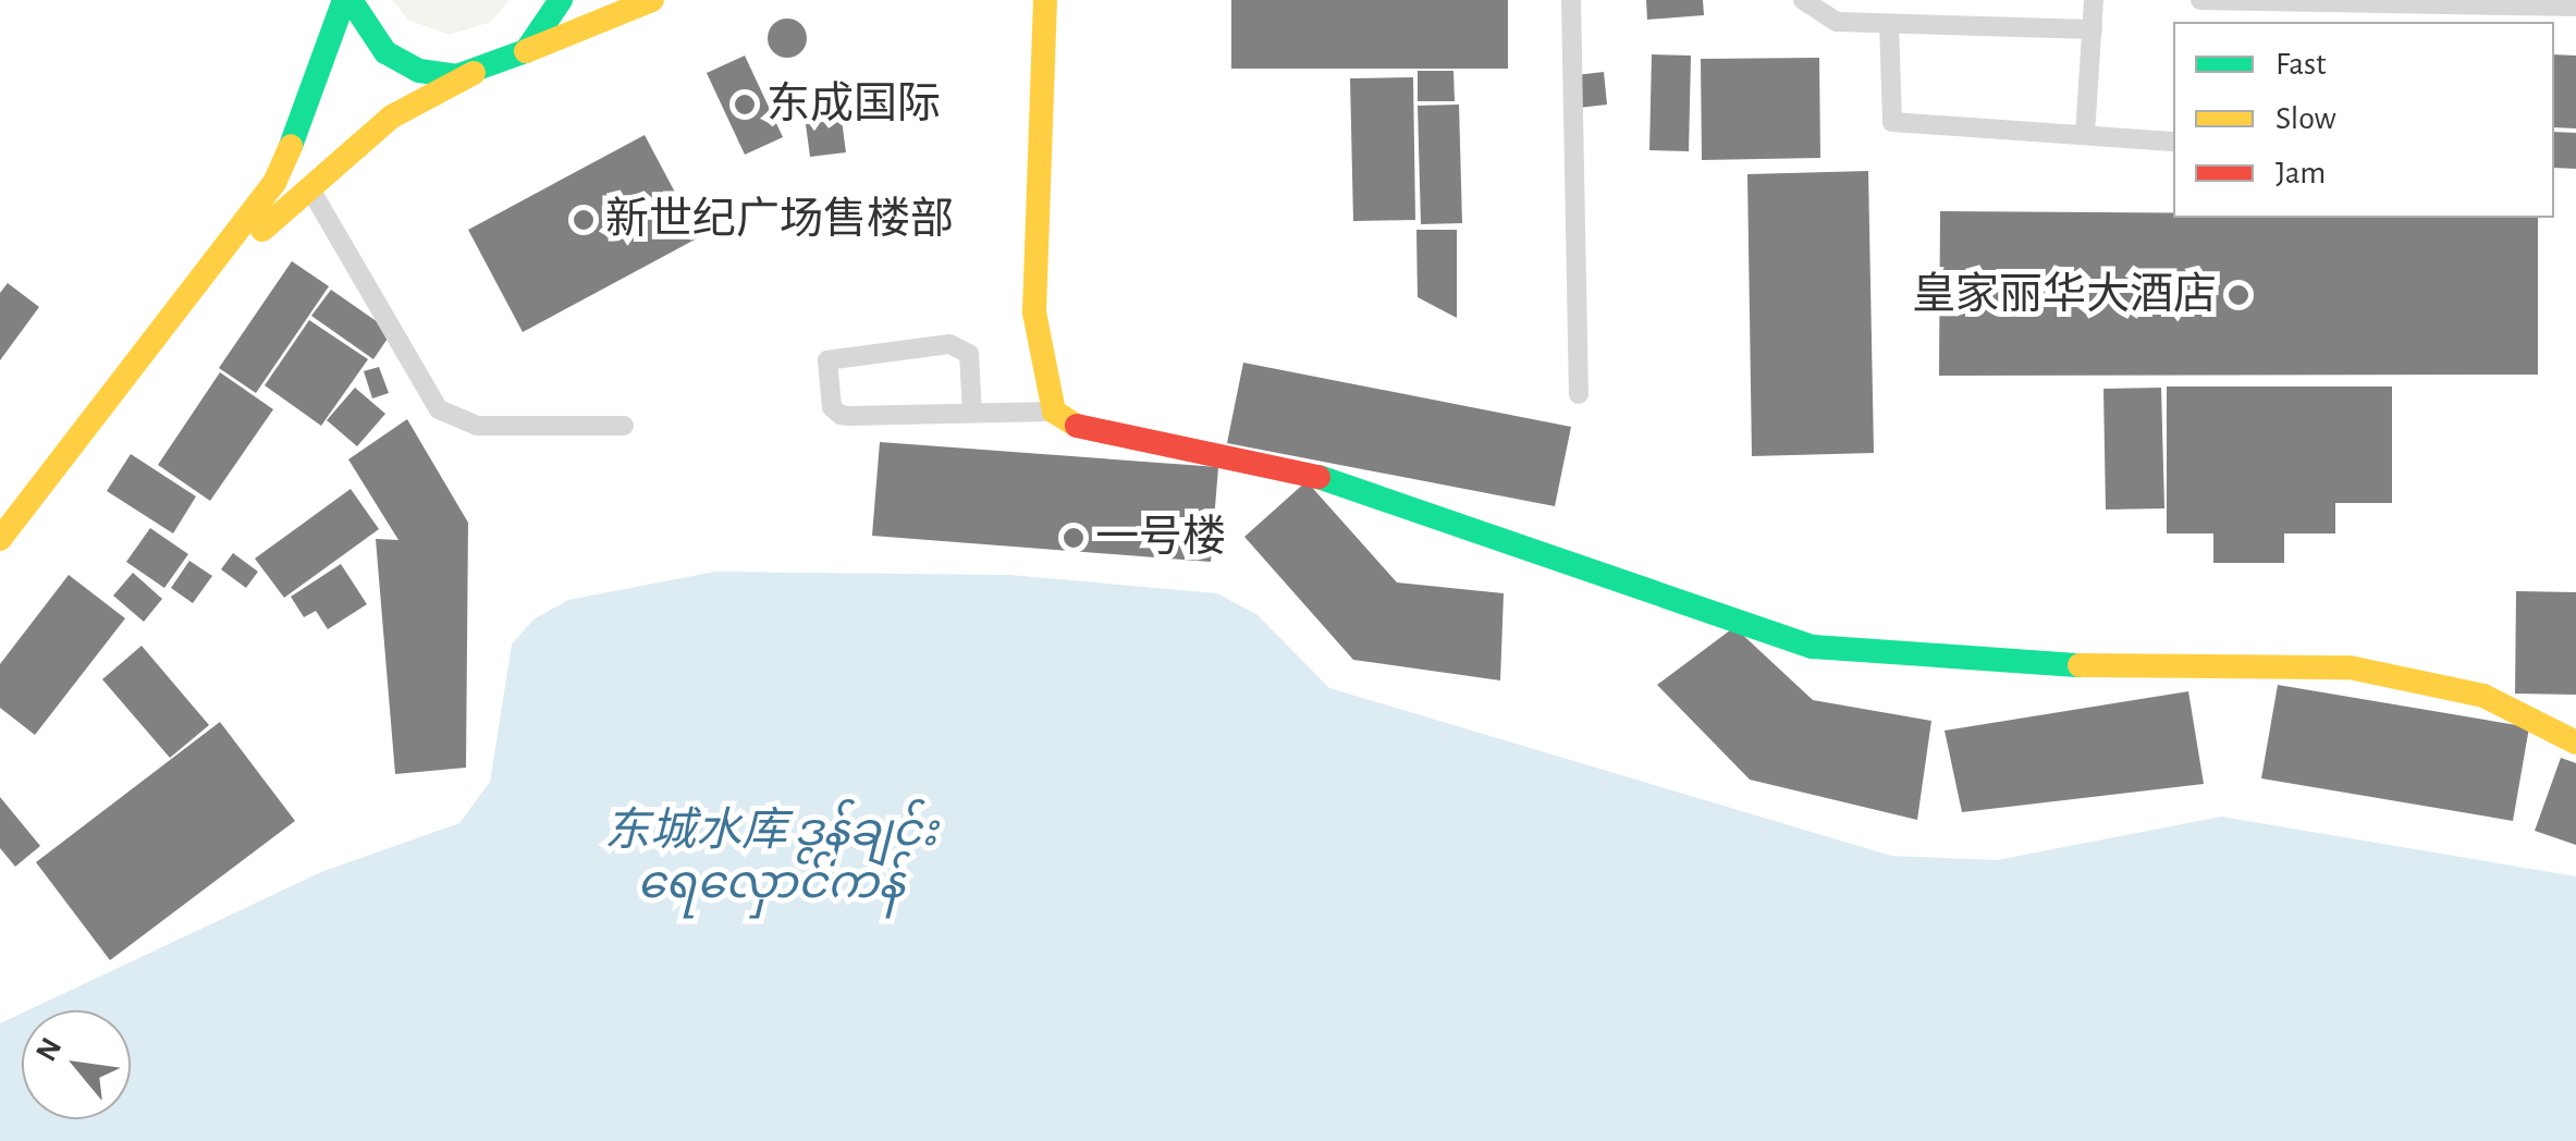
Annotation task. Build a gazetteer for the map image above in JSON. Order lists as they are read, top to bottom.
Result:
{
  "water": ["东城水库 ဒွန်ချင်း ရေလှောင်ကန်"],
  "places": [
    "东成国际",
    "新世纪广场售楼部",
    "皇家丽华大酒店",
    "一号楼"
  ],
  "legend": ["Fast", "Slow", "Jam"],
  "north": "top left"
}
